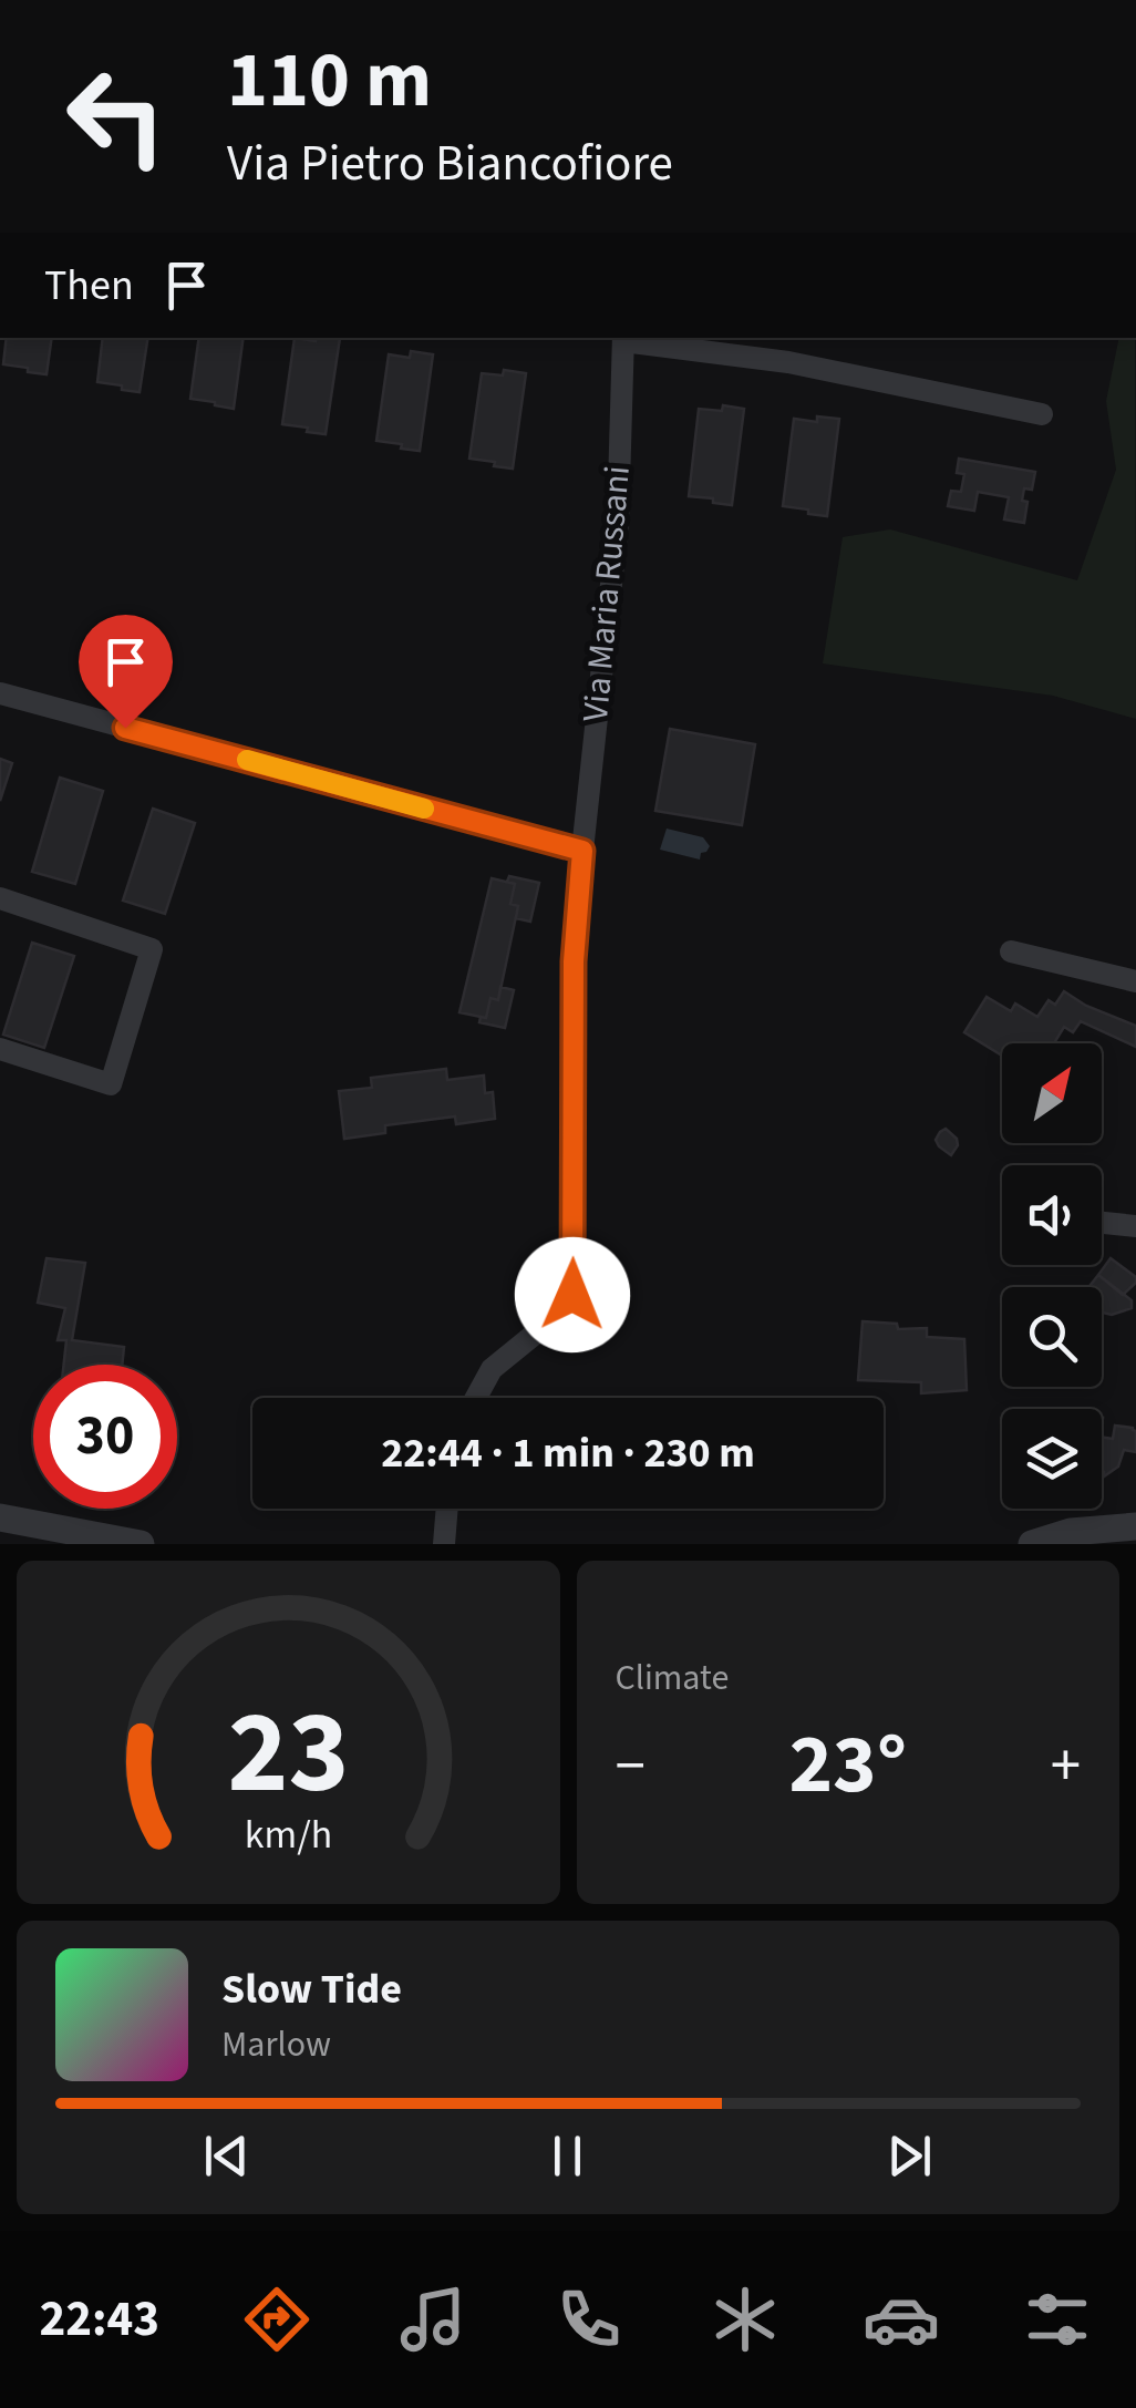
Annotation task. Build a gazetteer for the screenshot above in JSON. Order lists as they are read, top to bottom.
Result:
{
  "streets": {
    "street": ["Via Maria Russani"]
  },
  "north": "top right",
  "page": {
    "turn": ["110 m", "Via Pietro Biancofiore"],
    "then": "Then",
    "limit": "30",
    "trip": "22:44 · 1 min · 230 m",
    "tile": "Climate",
    "heat": ["−", "23°", "+"],
    "song": ["Slow Tide", "Marlow"],
    "tabs": "22:43",
    "gauge": ["23", "km/h"]
  }
}
